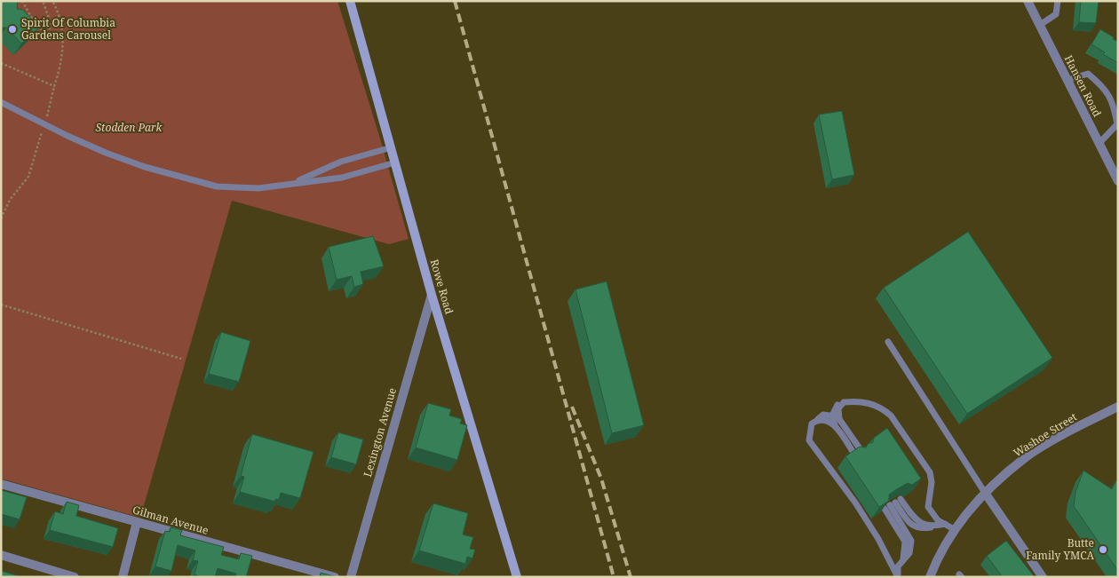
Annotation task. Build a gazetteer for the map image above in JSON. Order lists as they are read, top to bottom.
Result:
{
  "streets": {
    "main road": ["Rowe Road"],
    "street": [
      "Hansen Road",
      "Lexington Avenue",
      "Washoe Street",
      "Gilman Avenue"
    ]
  },
  "crossings": [
    ["Rowe Road", "Lexington Avenue"]
  ],
  "parks": ["Stodden Park"],
  "places": ["Spirit Of Columbia Gardens Carousel", "Butte Family YMCA"]
}
